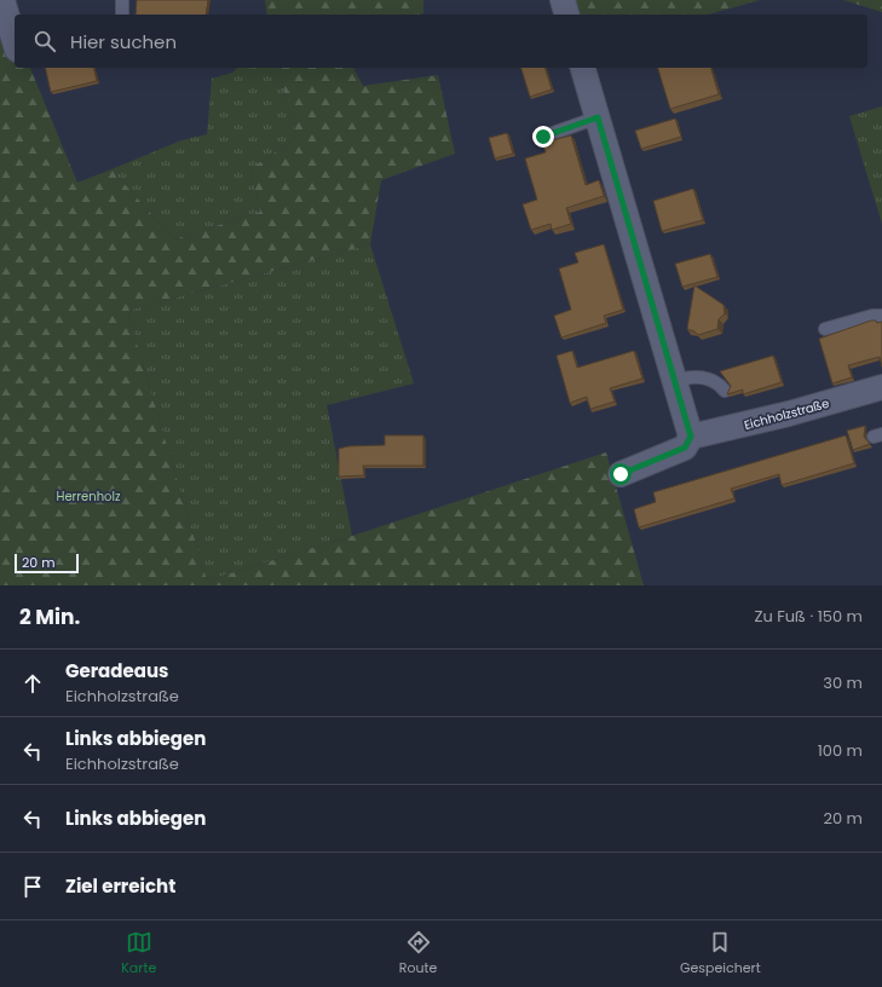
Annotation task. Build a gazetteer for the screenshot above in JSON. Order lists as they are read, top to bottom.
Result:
{
  "streets": {
    "street": ["Eichholzstraße"]
  },
  "parks": ["Herrenholz"],
  "scale_bar": "20 m",
  "page": {
    "search": "Hier suchen",
    "scale": "20 m",
    "heading": ["2 Min.", "Zu Fuß · 150 m"],
    "list": [
      ["Geradeaus", "Eichholzstraße", "30 m"],
      ["Links abbiegen", "Eichholzstraße", "100 m"],
      ["Links abbiegen", "20 m"],
      "Ziel erreicht"
    ],
    "nav": ["Karte", "Route", "Gespeichert"]
  }
}
